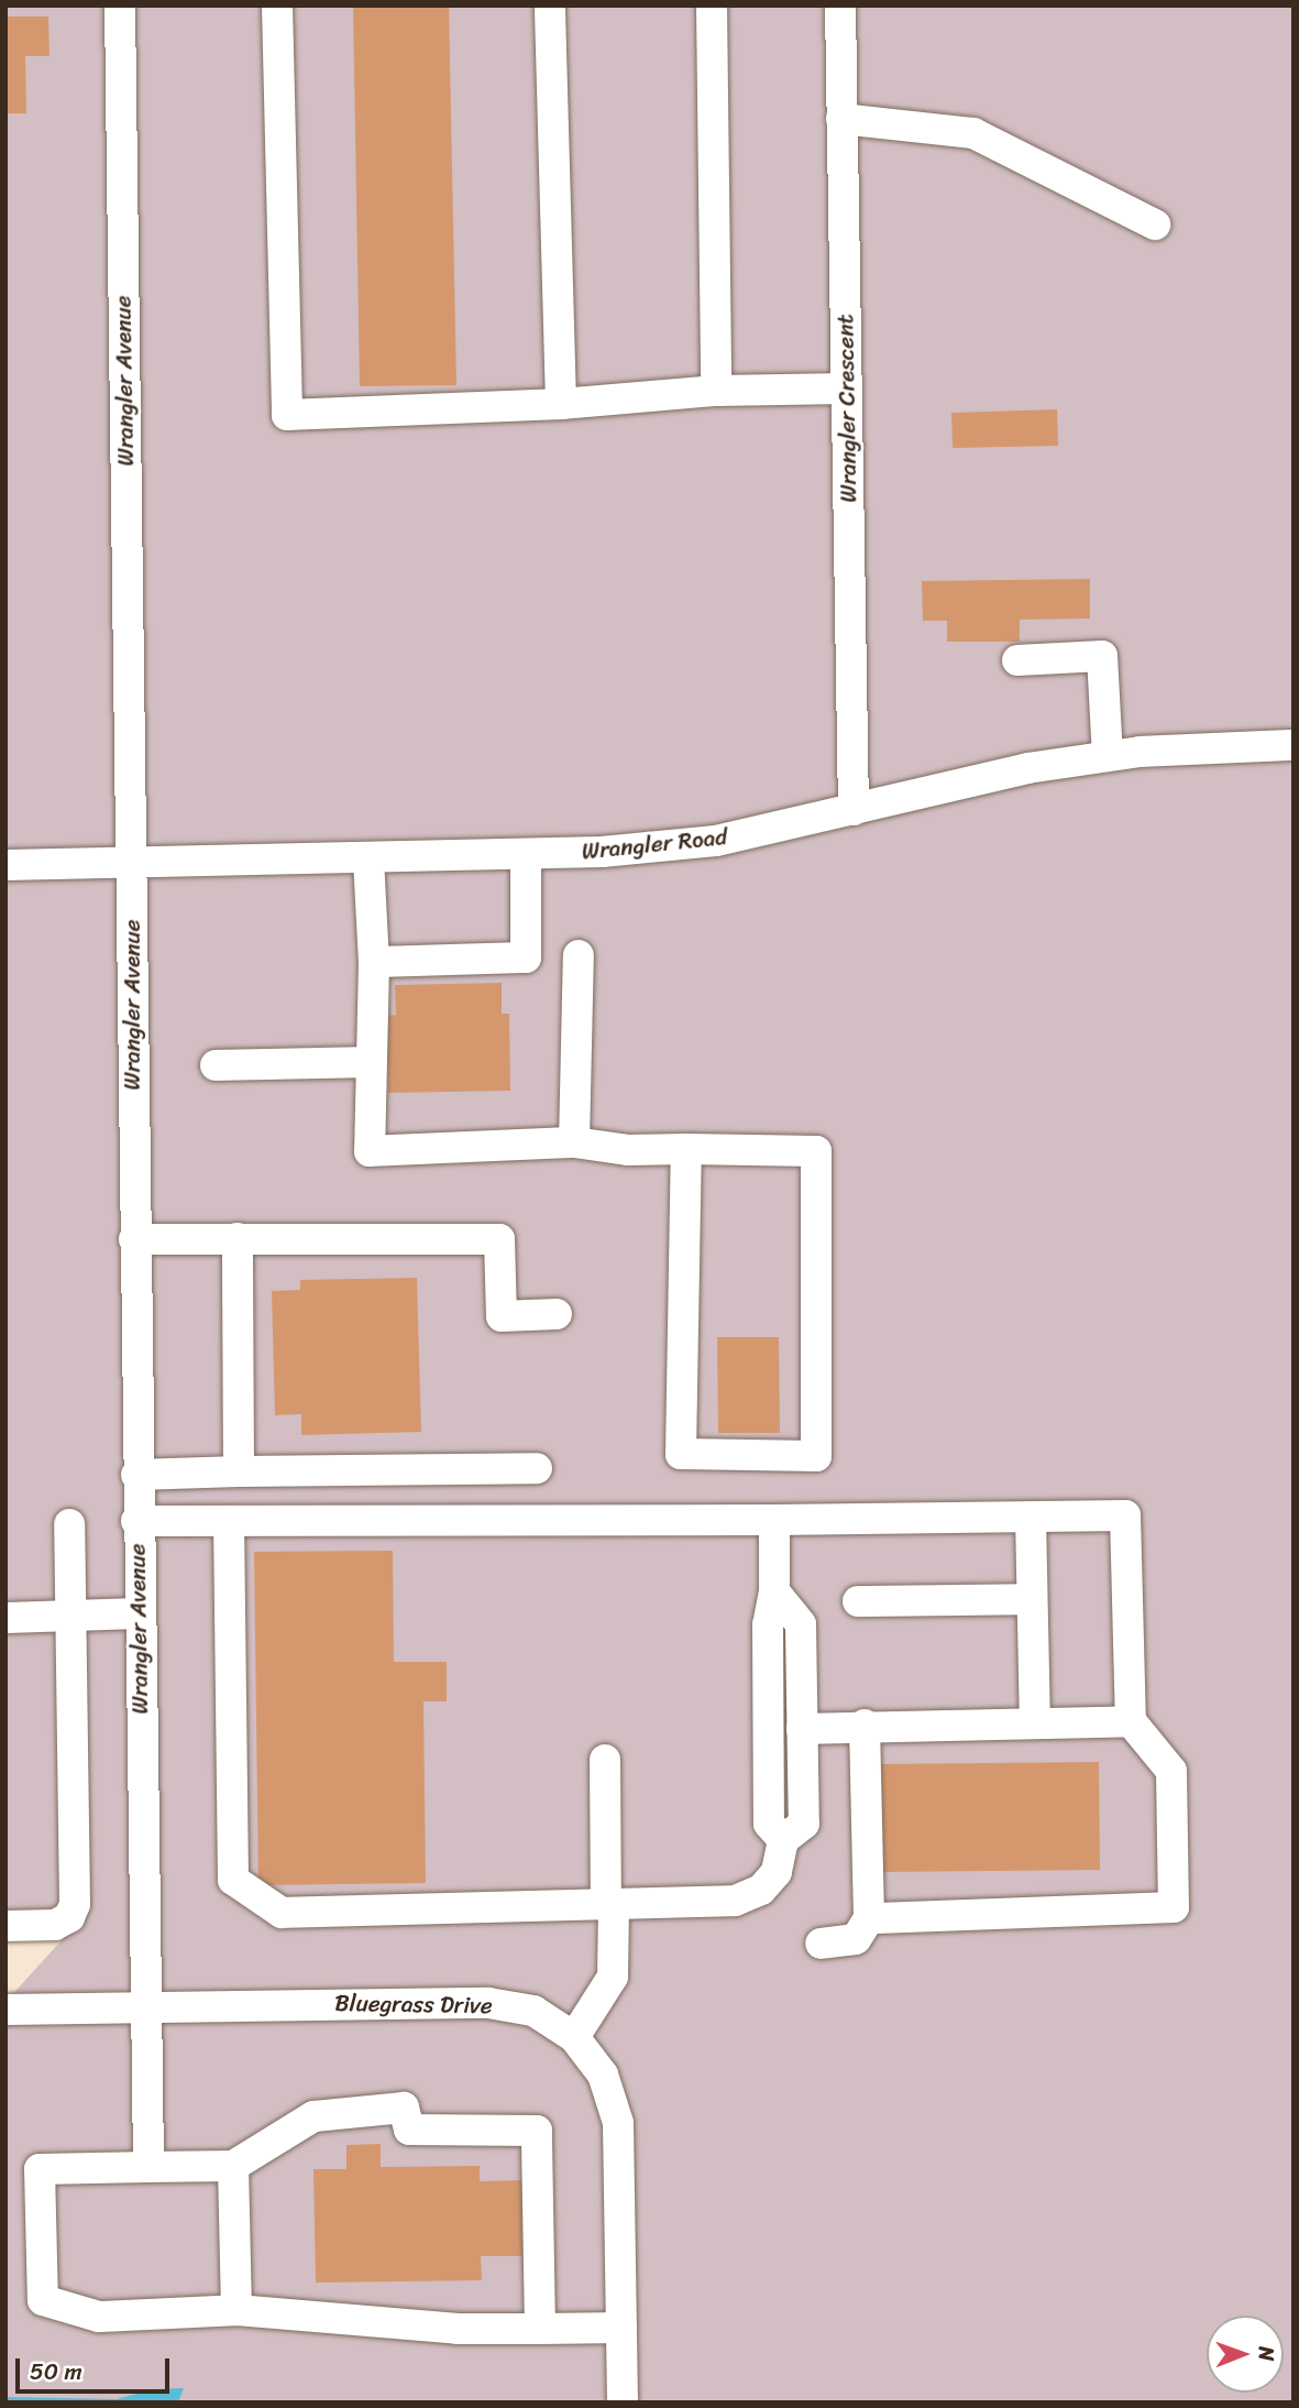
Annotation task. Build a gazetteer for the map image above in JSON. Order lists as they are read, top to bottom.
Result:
{
  "streets": {
    "street": [
      "Wrangler Avenue",
      "Wrangler Crescent",
      "Wrangler Road",
      "Bluegrass Drive"
    ]
  },
  "crossings": [
    ["Wrangler Avenue", "Wrangler Road"],
    ["Wrangler Avenue", "Bluegrass Drive"],
    ["Wrangler Crescent", "Wrangler Road"]
  ],
  "scale_bar": "50 m",
  "north": "right"
}
